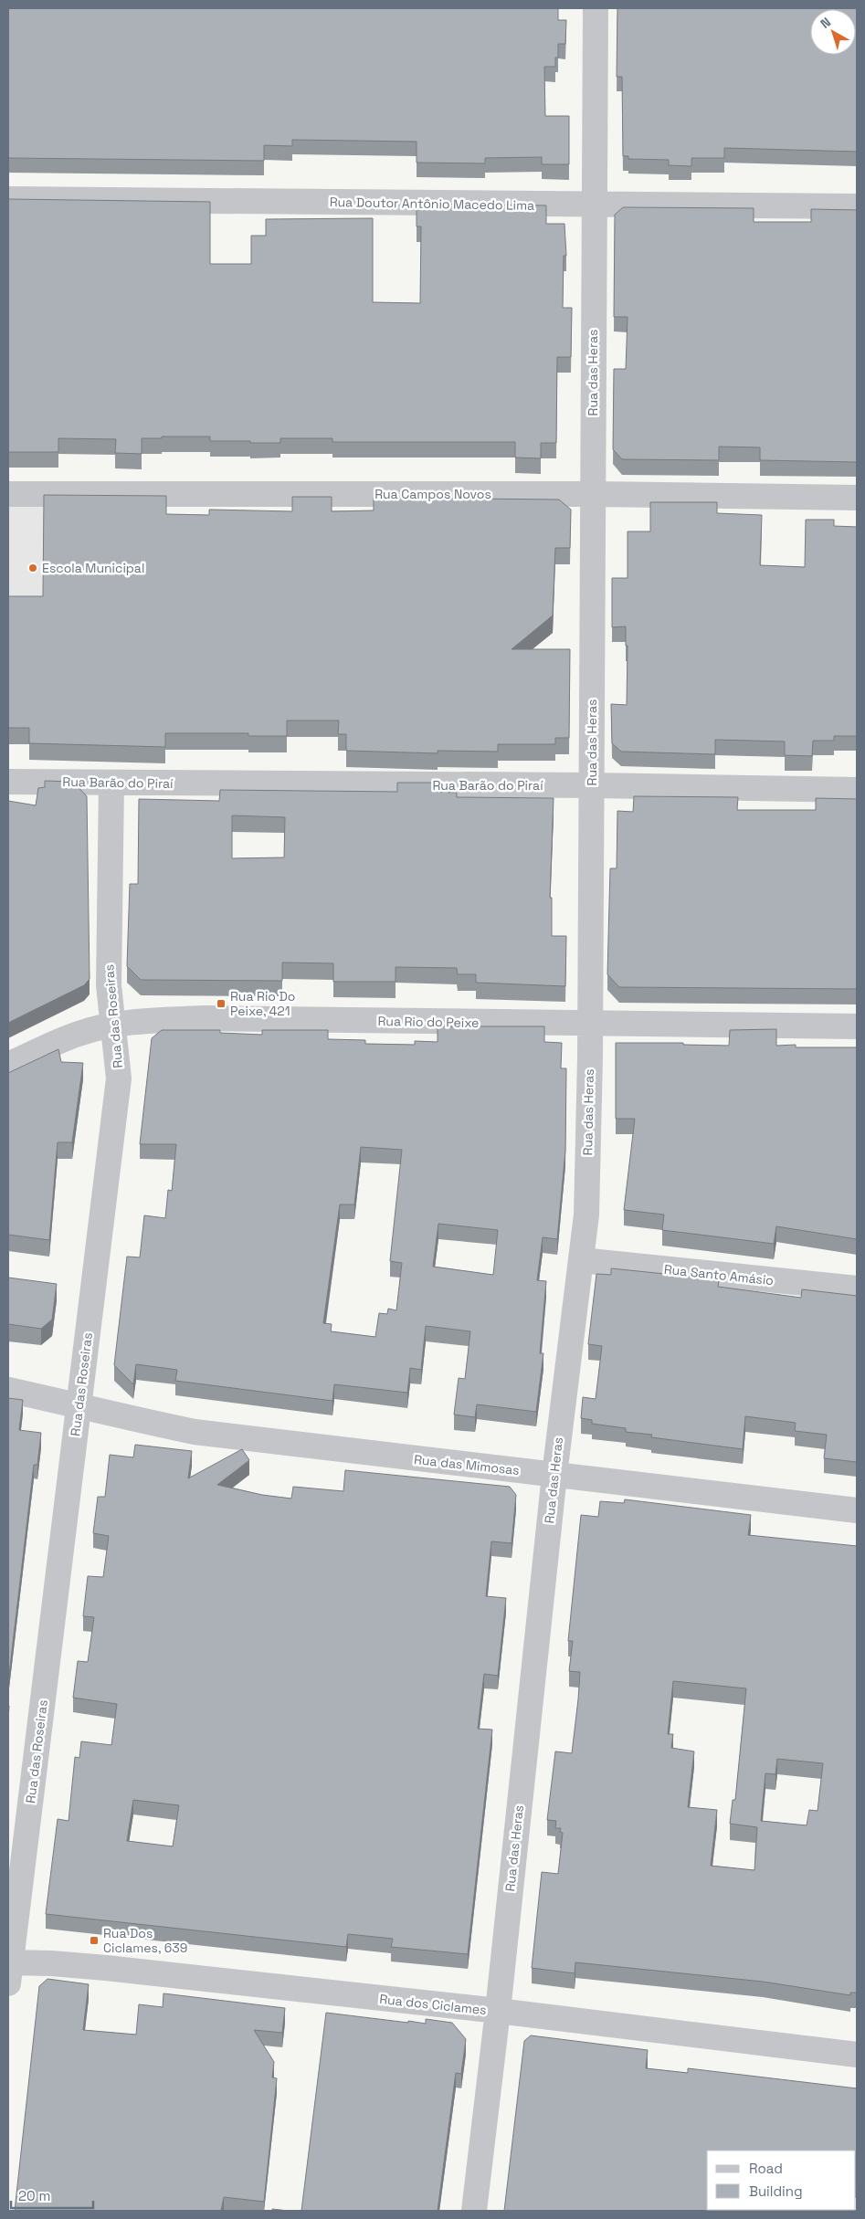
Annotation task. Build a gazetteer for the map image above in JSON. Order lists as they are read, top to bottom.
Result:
{
  "streets": {
    "street": [
      "Rua Doutor Antônio Macedo Lima",
      "Rua das Heras",
      "Rua Campos Novos",
      "Rua Barão do Piraí",
      "Rua das Roseiras",
      "Rua Rio do Peixe",
      "Rua Santo Amásio",
      "Rua das Mimosas",
      "Rua dos Ciclames"
    ]
  },
  "crossings": [
    ["Rua Doutor Antônio Macedo Lima", "Rua das Heras"],
    ["Rua das Heras", "Rua Campos Novos"],
    ["Rua das Heras", "Rua Barão do Piraí"],
    ["Rua das Heras", "Rua Rio do Peixe"],
    ["Rua das Heras", "Rua Santo Amásio"],
    ["Rua das Heras", "Rua das Mimosas"],
    ["Rua das Heras", "Rua dos Ciclames"],
    ["Rua Barão do Piraí", "Rua das Roseiras"],
    ["Rua das Roseiras", "Rua Rio do Peixe"],
    ["Rua das Roseiras", "Rua das Mimosas"],
    ["Rua das Roseiras", "Rua dos Ciclames"]
  ],
  "places": {
    "other": ["Escola Municipal"],
    "transit": ["Rua Rio Do Peixe, 421", "Rua Dos Ciclames, 639"]
  },
  "legend": ["Road", "Building"],
  "scale_bar": "20 m",
  "north": "top left"
}
